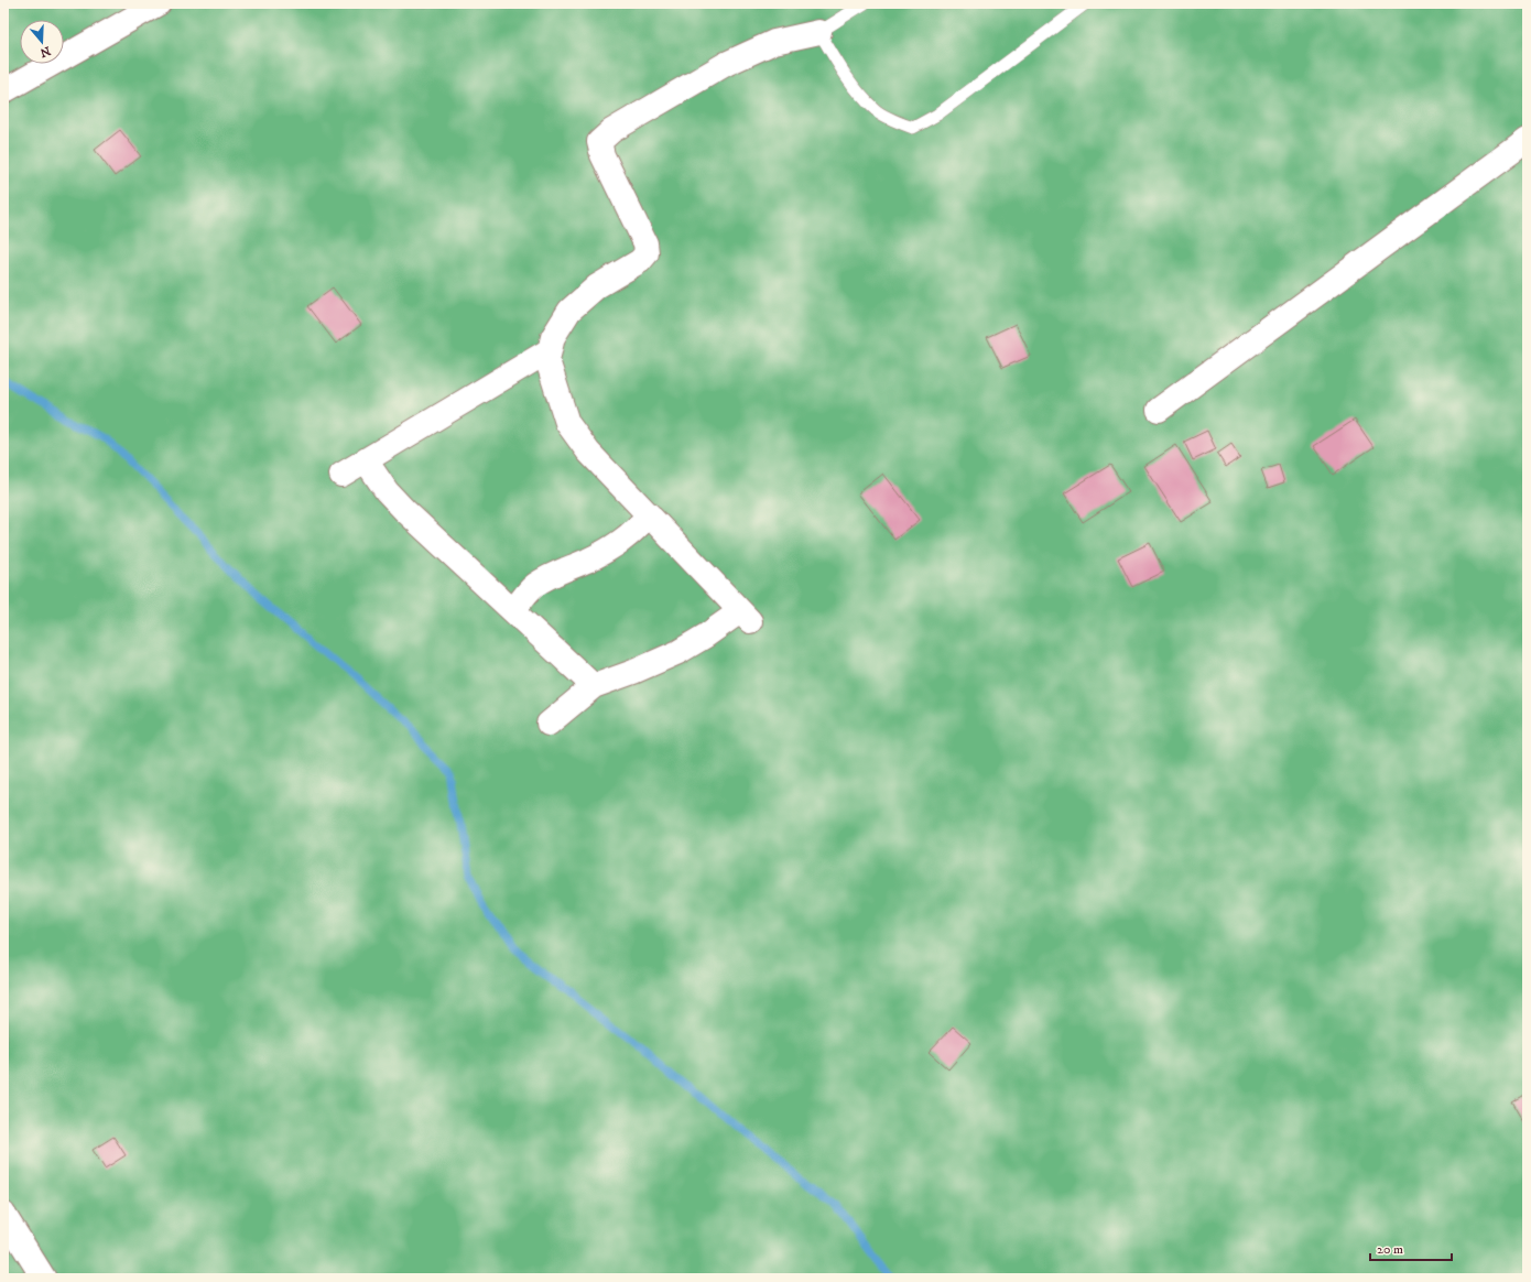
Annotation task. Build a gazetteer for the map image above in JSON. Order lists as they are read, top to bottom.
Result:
{
  "scale_bar": "20 m",
  "north": "bottom"
}
